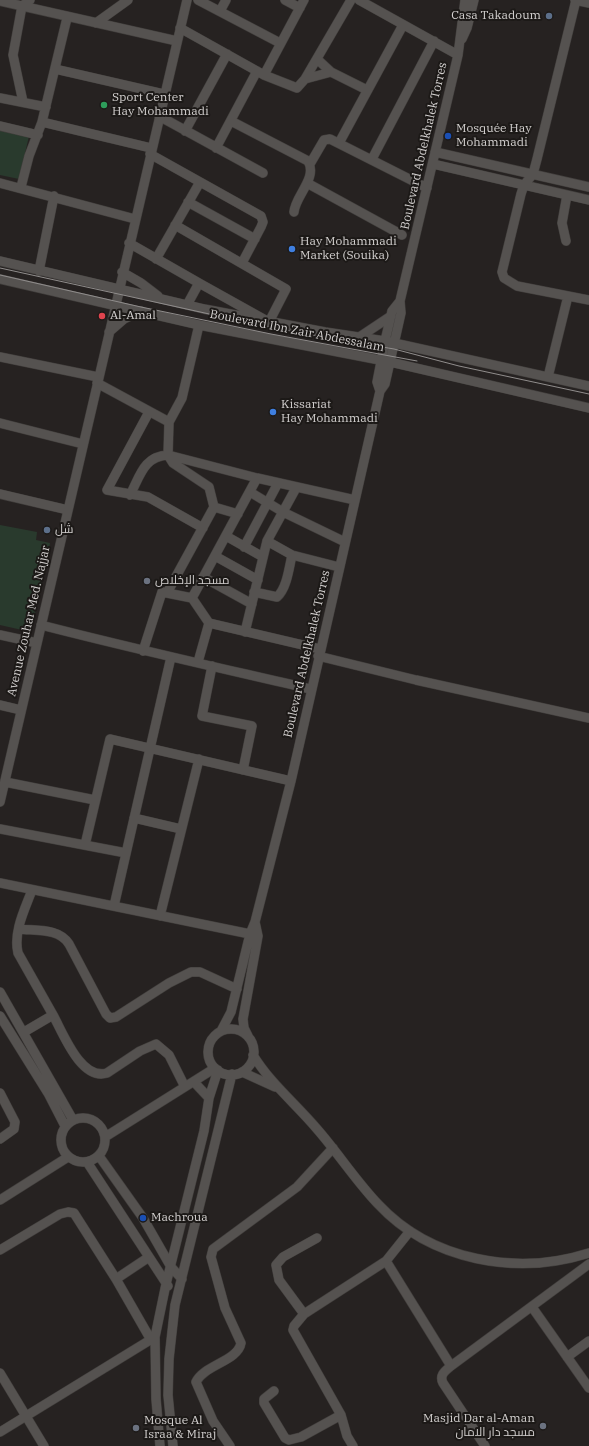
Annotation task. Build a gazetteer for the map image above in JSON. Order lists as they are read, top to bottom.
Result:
{
  "streets": {
    "street": ["Boulevard Abdelkhalek Torres", "Boulevard Ibn Zair Abdessalam", "Avenue Zouhar Med. Najjar"]
  },
  "crossings": [
    ["Boulevard Abdelkhalek Torres", "Boulevard Ibn Zair Abdessalam"],
    ["Boulevard Ibn Zair Abdessalam", "Avenue Zouhar Med. Najjar"]
  ],
  "places": [
    "Casa Takadoum",
    "Sport Center Hay Mohammadi",
    "Mosquée Hay Mohammadi",
    "Hay Mohammadi Market (Souika)",
    "Al-Amal",
    "Kissariat Hay Mohammadi",
    "شل",
    "مسجد الإخلاص",
    "Machroua",
    "Masjid Dar al-Aman مسجد دار الامان",
    "Mosque Al Israa & Miraj"
  ]
}
